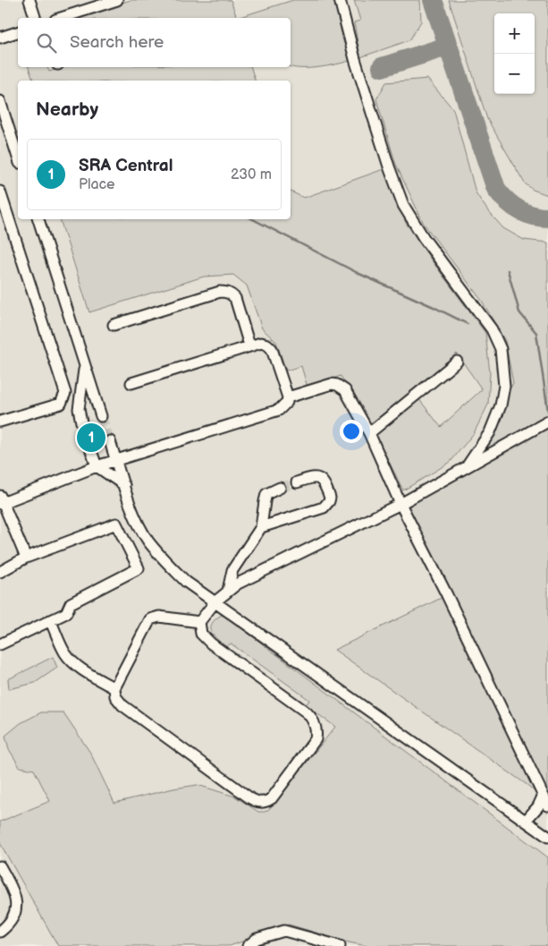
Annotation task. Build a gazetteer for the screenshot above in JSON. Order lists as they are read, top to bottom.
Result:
{
  "page": {
    "map_buttons": ["+", "−"],
    "search": "Search here",
    "heading": "Nearby",
    "list": [
      {
        "mark": "1",
        "name": "SRA Central",
        "note": "Place",
        "value": "230 m"
      }
    ],
    "pins": "1"
  }
}
